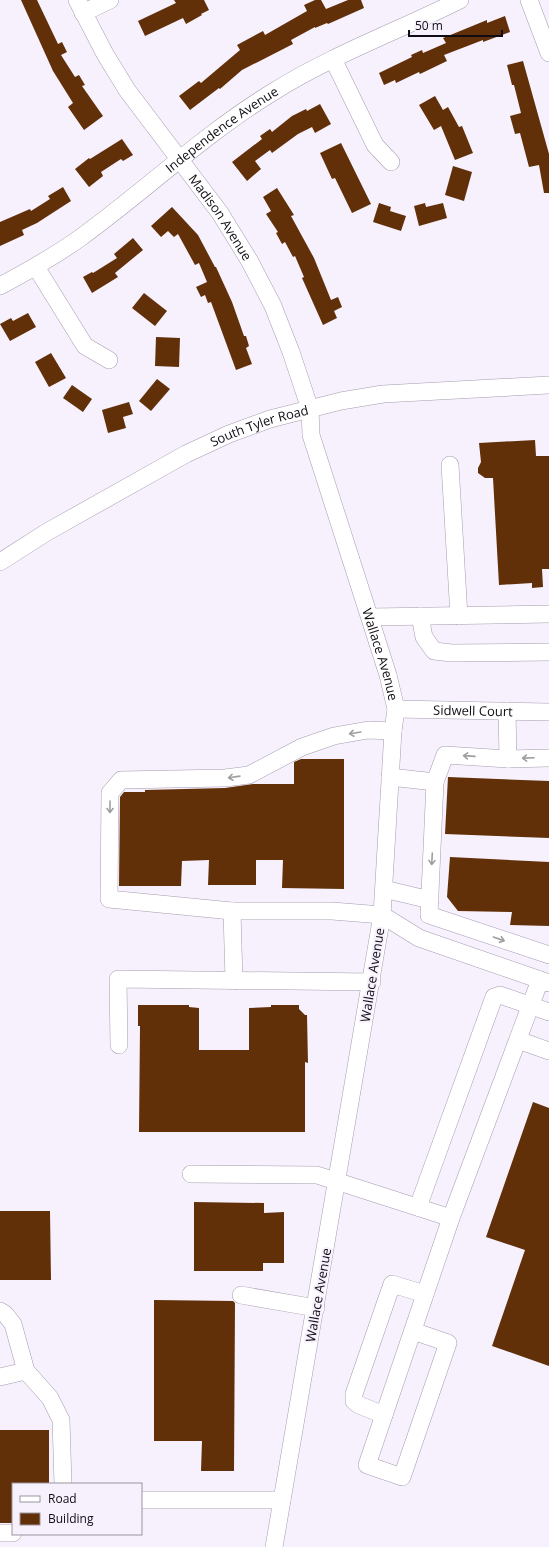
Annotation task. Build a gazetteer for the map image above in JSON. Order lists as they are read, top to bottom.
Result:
{
  "streets": {
    "street": [
      "Independence Avenue",
      "Madison Avenue",
      "South Tyler Road",
      "Wallace Avenue",
      "Sidwell Court"
    ]
  },
  "crossings": [
    ["Independence Avenue", "Madison Avenue"],
    ["Madison Avenue", "South Tyler Road"],
    ["Madison Avenue", "Wallace Avenue"],
    ["South Tyler Road", "Wallace Avenue"],
    ["Wallace Avenue", "Sidwell Court"]
  ],
  "legend": ["Road", "Building"],
  "scale_bar": "50 m"
}
